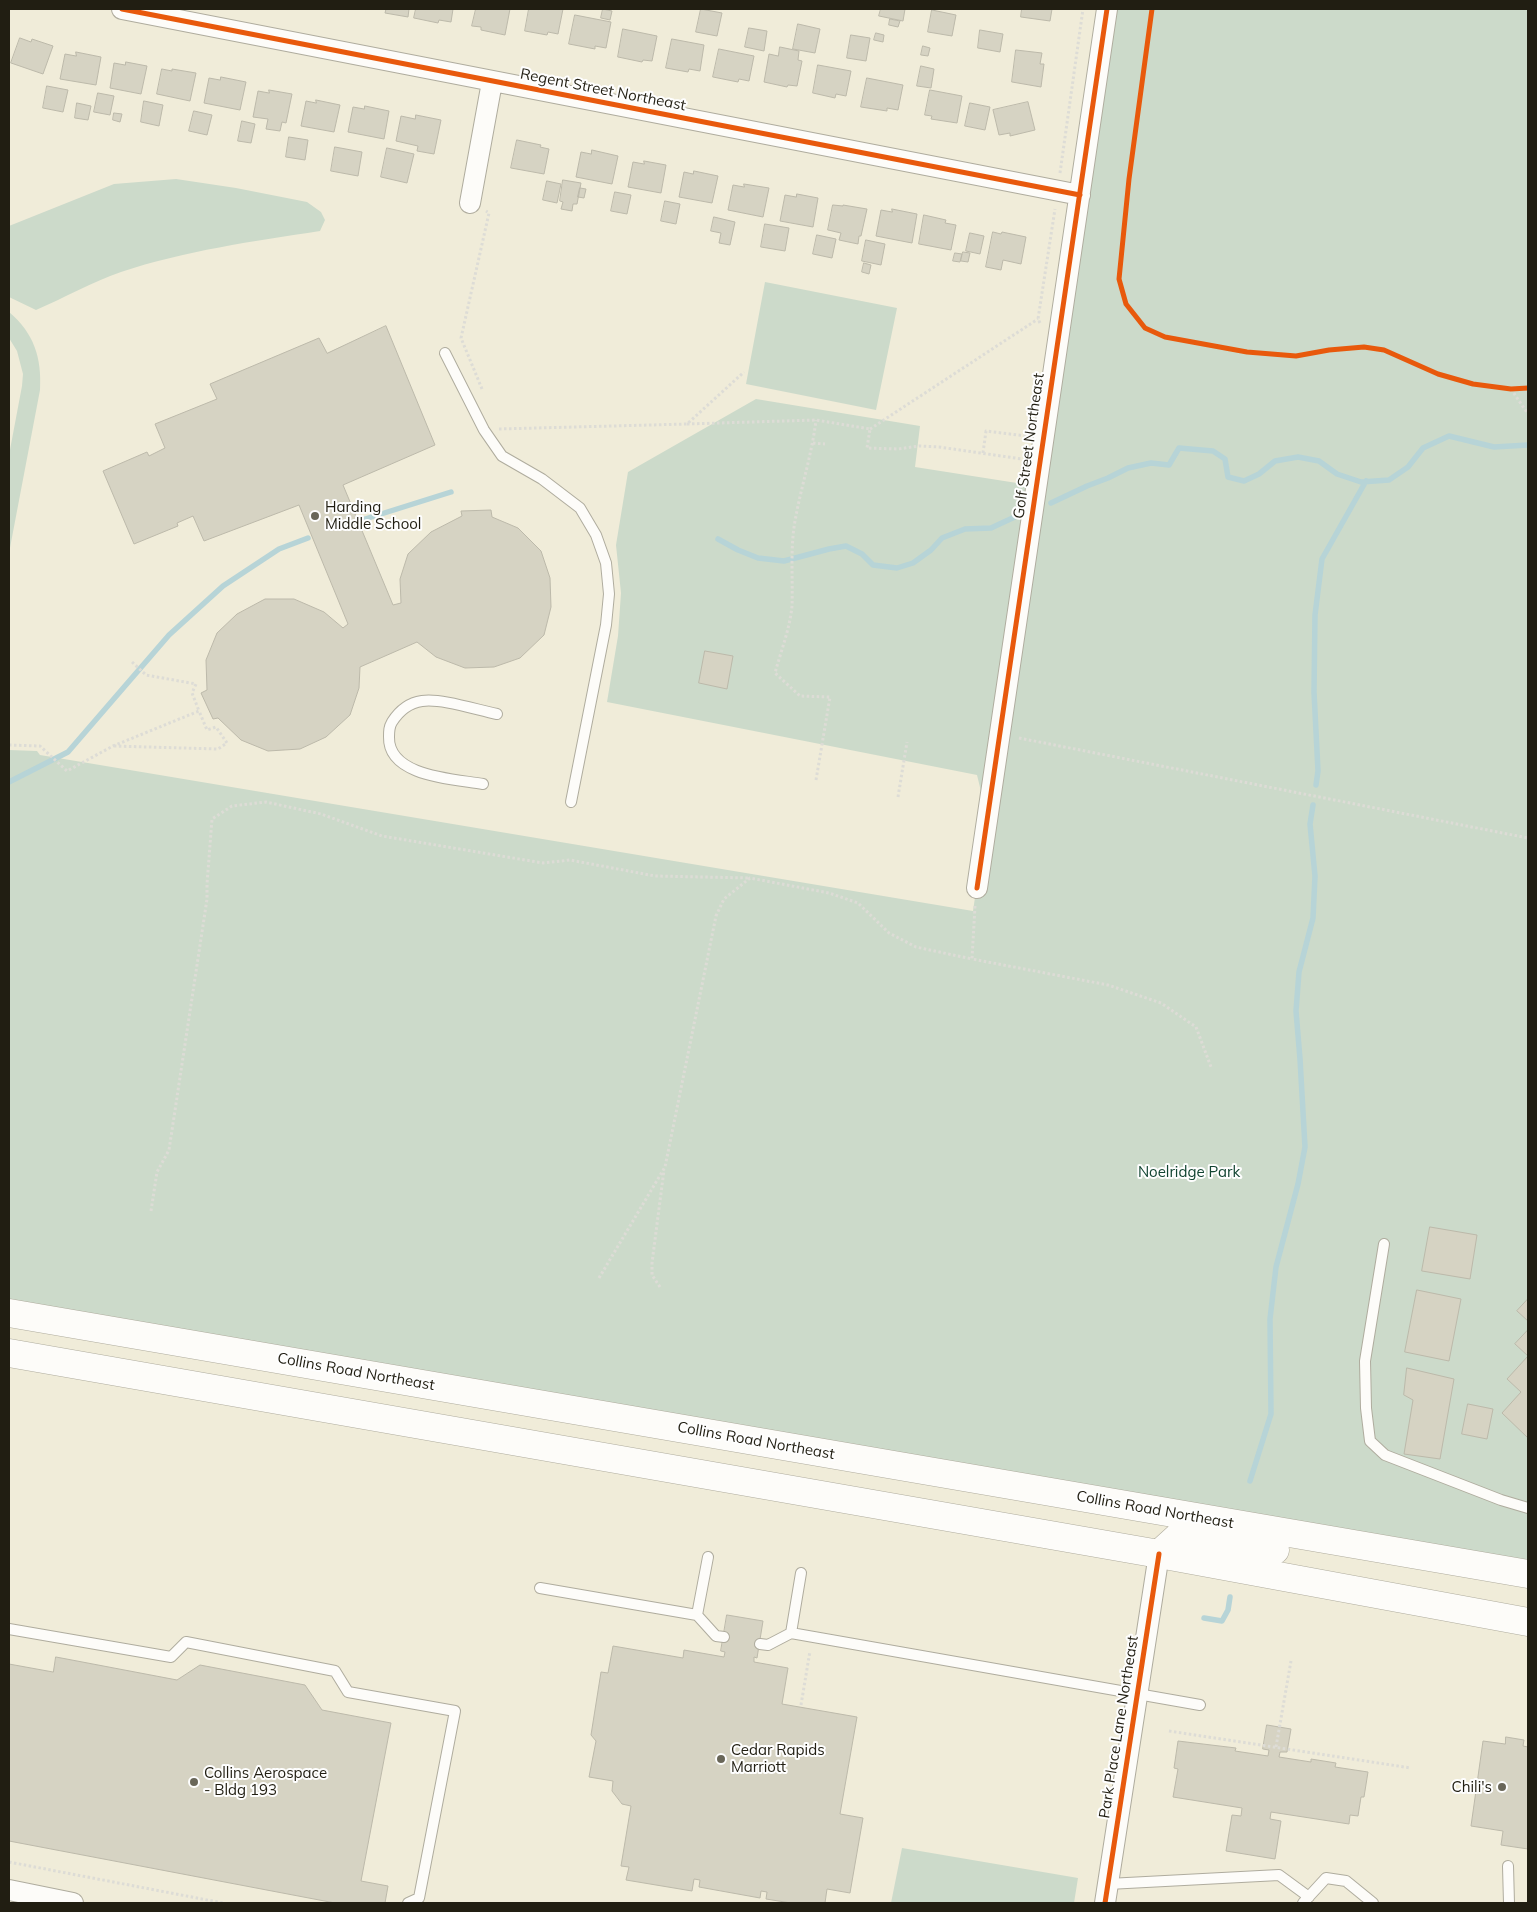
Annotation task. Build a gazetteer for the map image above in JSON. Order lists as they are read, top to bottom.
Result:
{
  "streets": {
    "highway": ["Collins Road Northeast"],
    "street": ["Regent Street Northeast", "Golf Street Northeast", "Park Place Lane Northeast"]
  },
  "crossings": [
    ["Regent Street Northeast", "Golf Street Northeast"],
    ["Collins Road Northeast", "Park Place Lane Northeast"]
  ],
  "parks": ["Noelridge Park"],
  "places": [
    "Harding Middle School",
    "Cedar Rapids Marriott",
    "Collins Aerospace - Bldg 193",
    "Chili's"
  ]
}
